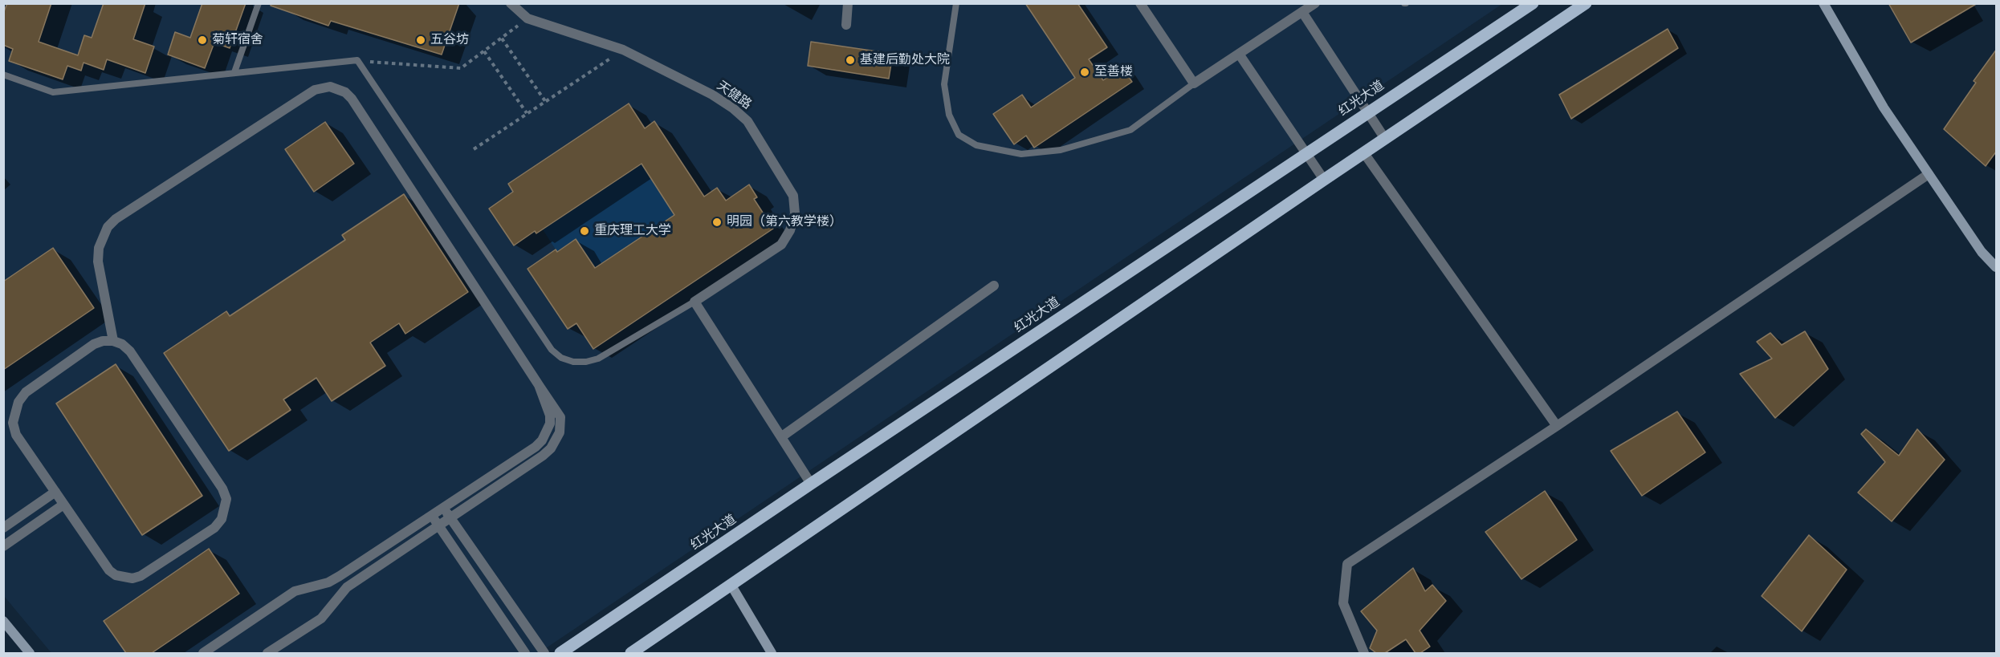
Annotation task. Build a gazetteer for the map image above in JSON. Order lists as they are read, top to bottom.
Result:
{
  "streets": {
    "main road": ["红光大道"],
    "street": ["天健路"]
  },
  "places": [
    "菊轩宿舍",
    "五谷坊",
    "基建后勤处大院",
    "至善楼",
    "明园（第六教学楼）",
    "重庆理工大学"
  ]
}
